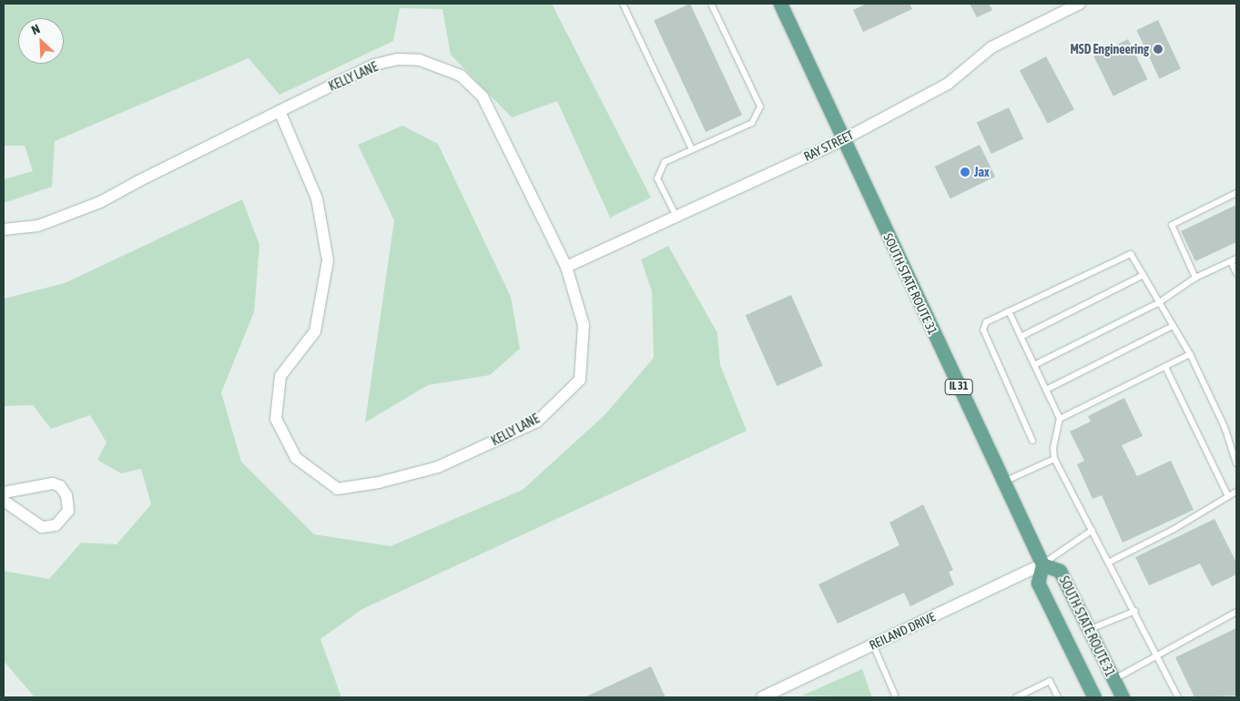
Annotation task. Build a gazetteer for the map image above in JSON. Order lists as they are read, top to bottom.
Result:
{
  "streets": {
    "main road": ["SOUTH STATE ROUTE 31", "IL 31"],
    "street": ["KELLY LANE", "RAY STREET", "REILAND DRIVE"]
  },
  "crossings": [
    ["KELLY LANE", "RAY STREET"],
    ["RAY STREET", "SOUTH STATE ROUTE 31"],
    ["SOUTH STATE ROUTE 31", "REILAND DRIVE"]
  ],
  "places": ["MSD Engineering", "Jax"],
  "north": "top left"
}
